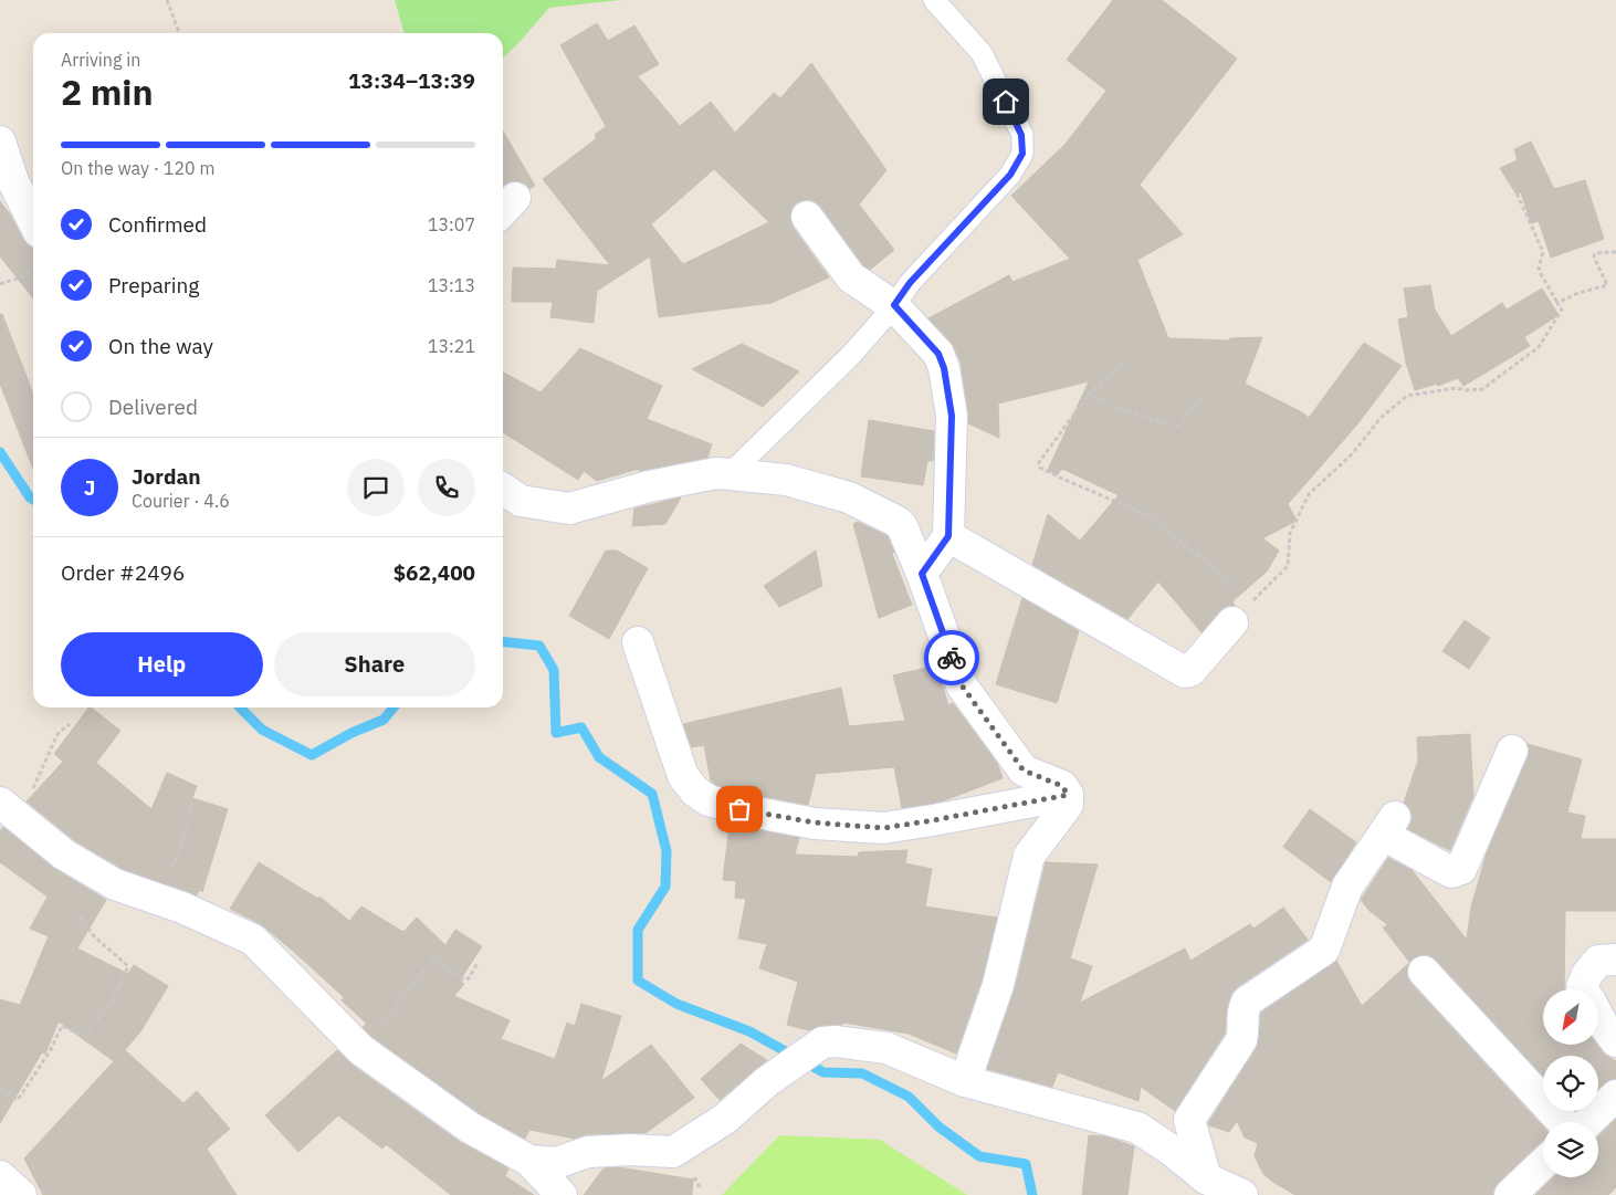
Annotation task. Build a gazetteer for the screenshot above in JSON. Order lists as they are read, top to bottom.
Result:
{
  "north": "bottom left",
  "page": {
    "heading": ["2 min", "Arriving in", "13:34–13:39"],
    "panel": [
      "Jordan",
      "Courier · 4.6",
      "Order #2496",
      "$62,400"
    ],
    "bar": "On the way · 120 m",
    "list": [
      ["Confirmed", "13:07"],
      ["Preparing", "13:13"],
      ["On the way", "13:21"],
      "Delivered"
    ],
    "round": "J",
    "buttons": ["Help", "Share"]
  }
}
